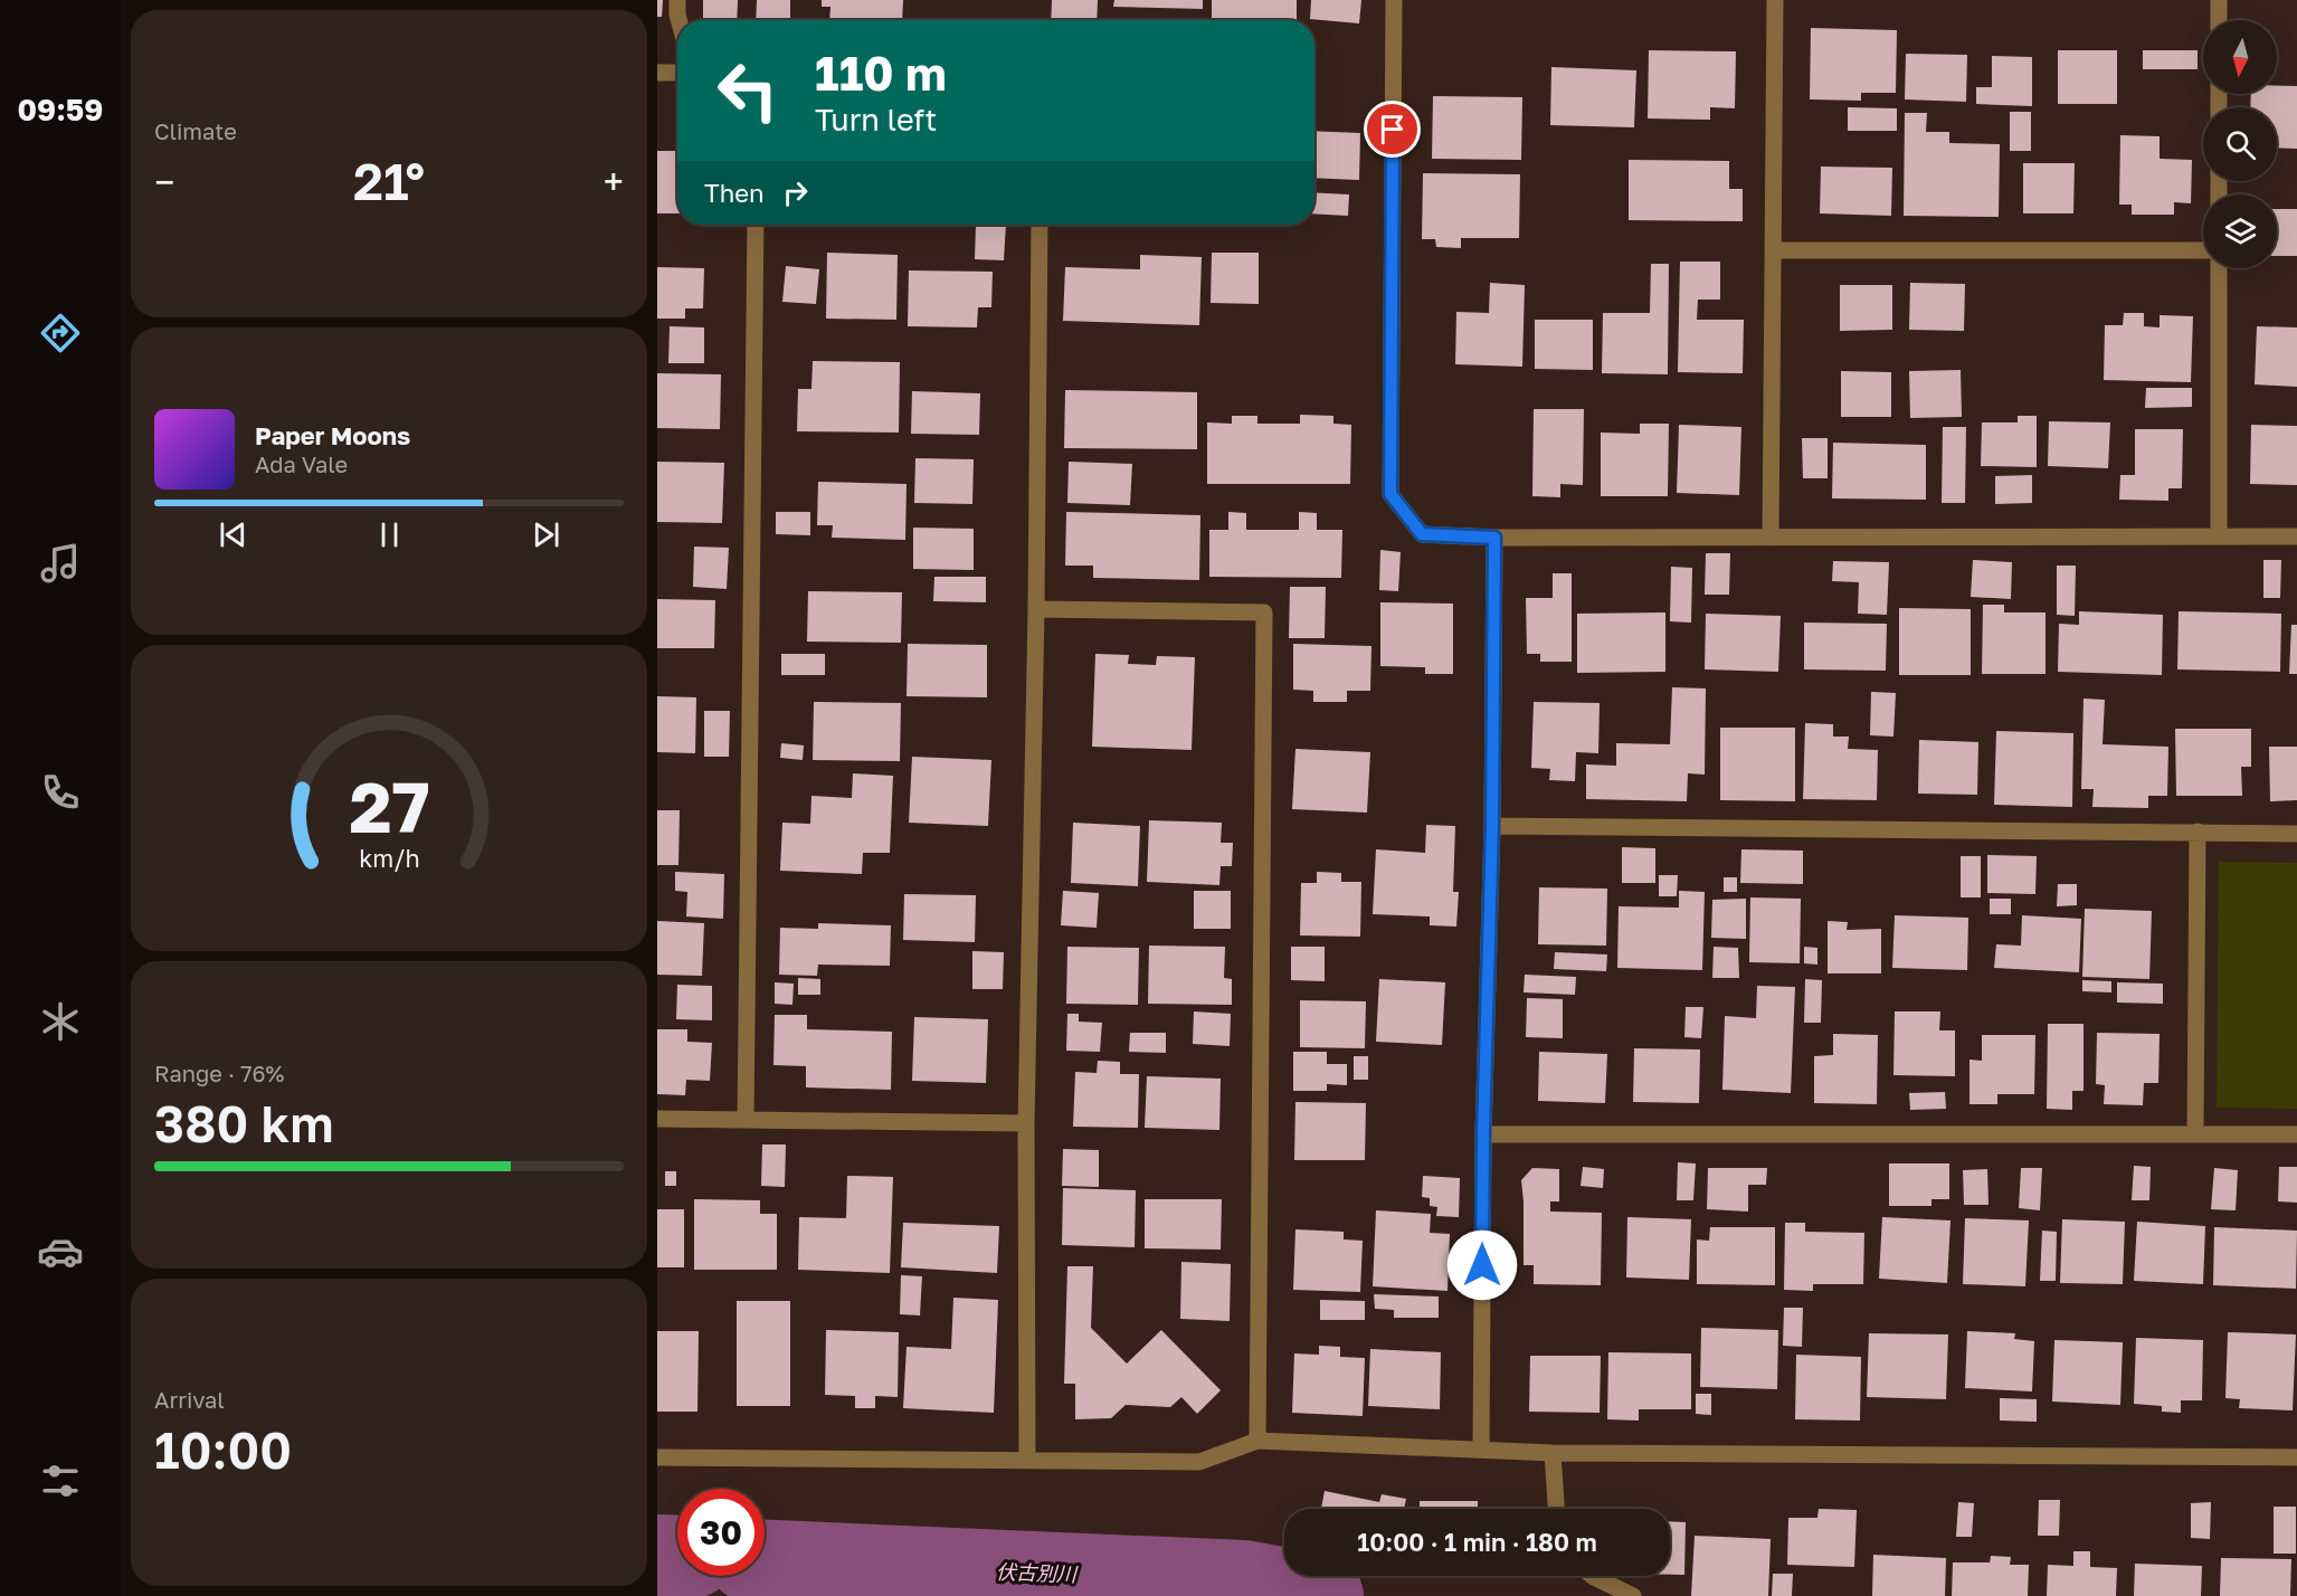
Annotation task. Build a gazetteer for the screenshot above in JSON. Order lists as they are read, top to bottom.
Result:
{
  "water": ["伏古別川"],
  "north": "bottom",
  "page": {
    "tabs": "09:59",
    "tile": [
      "Climate",
      ["Range · 76%", "380 km"],
      ["Arrival", "10:00"]
    ],
    "turn": ["110 m", "Turn left"],
    "heat": ["−", "21°", "+"],
    "then": "Then",
    "song": ["Paper Moons", "Ada Vale"],
    "limit": "30",
    "trip": "10:00 · 1 min · 180 m",
    "gauge": ["27", "km/h"]
  }
}
